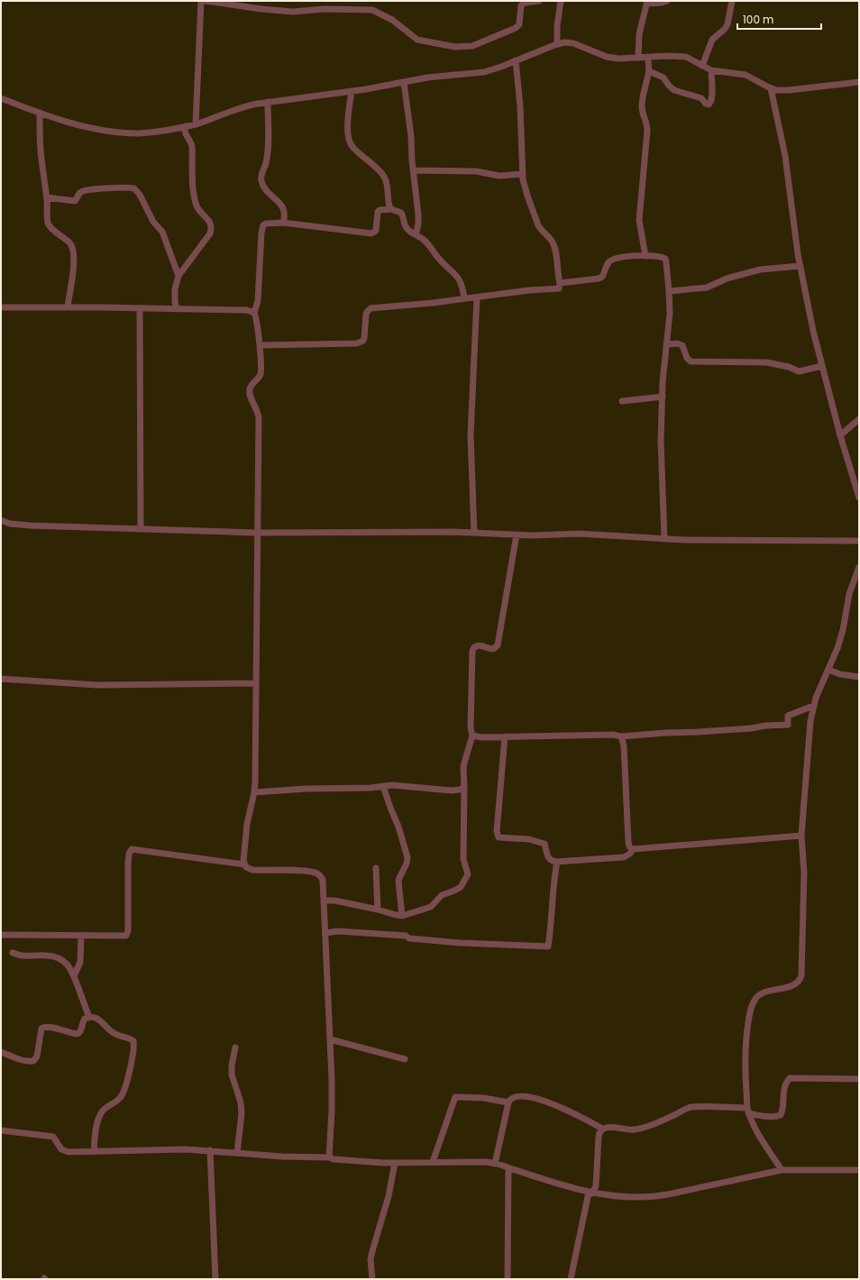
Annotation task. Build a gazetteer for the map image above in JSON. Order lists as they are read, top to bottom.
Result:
{
  "scale_bar": "100 m"
}
